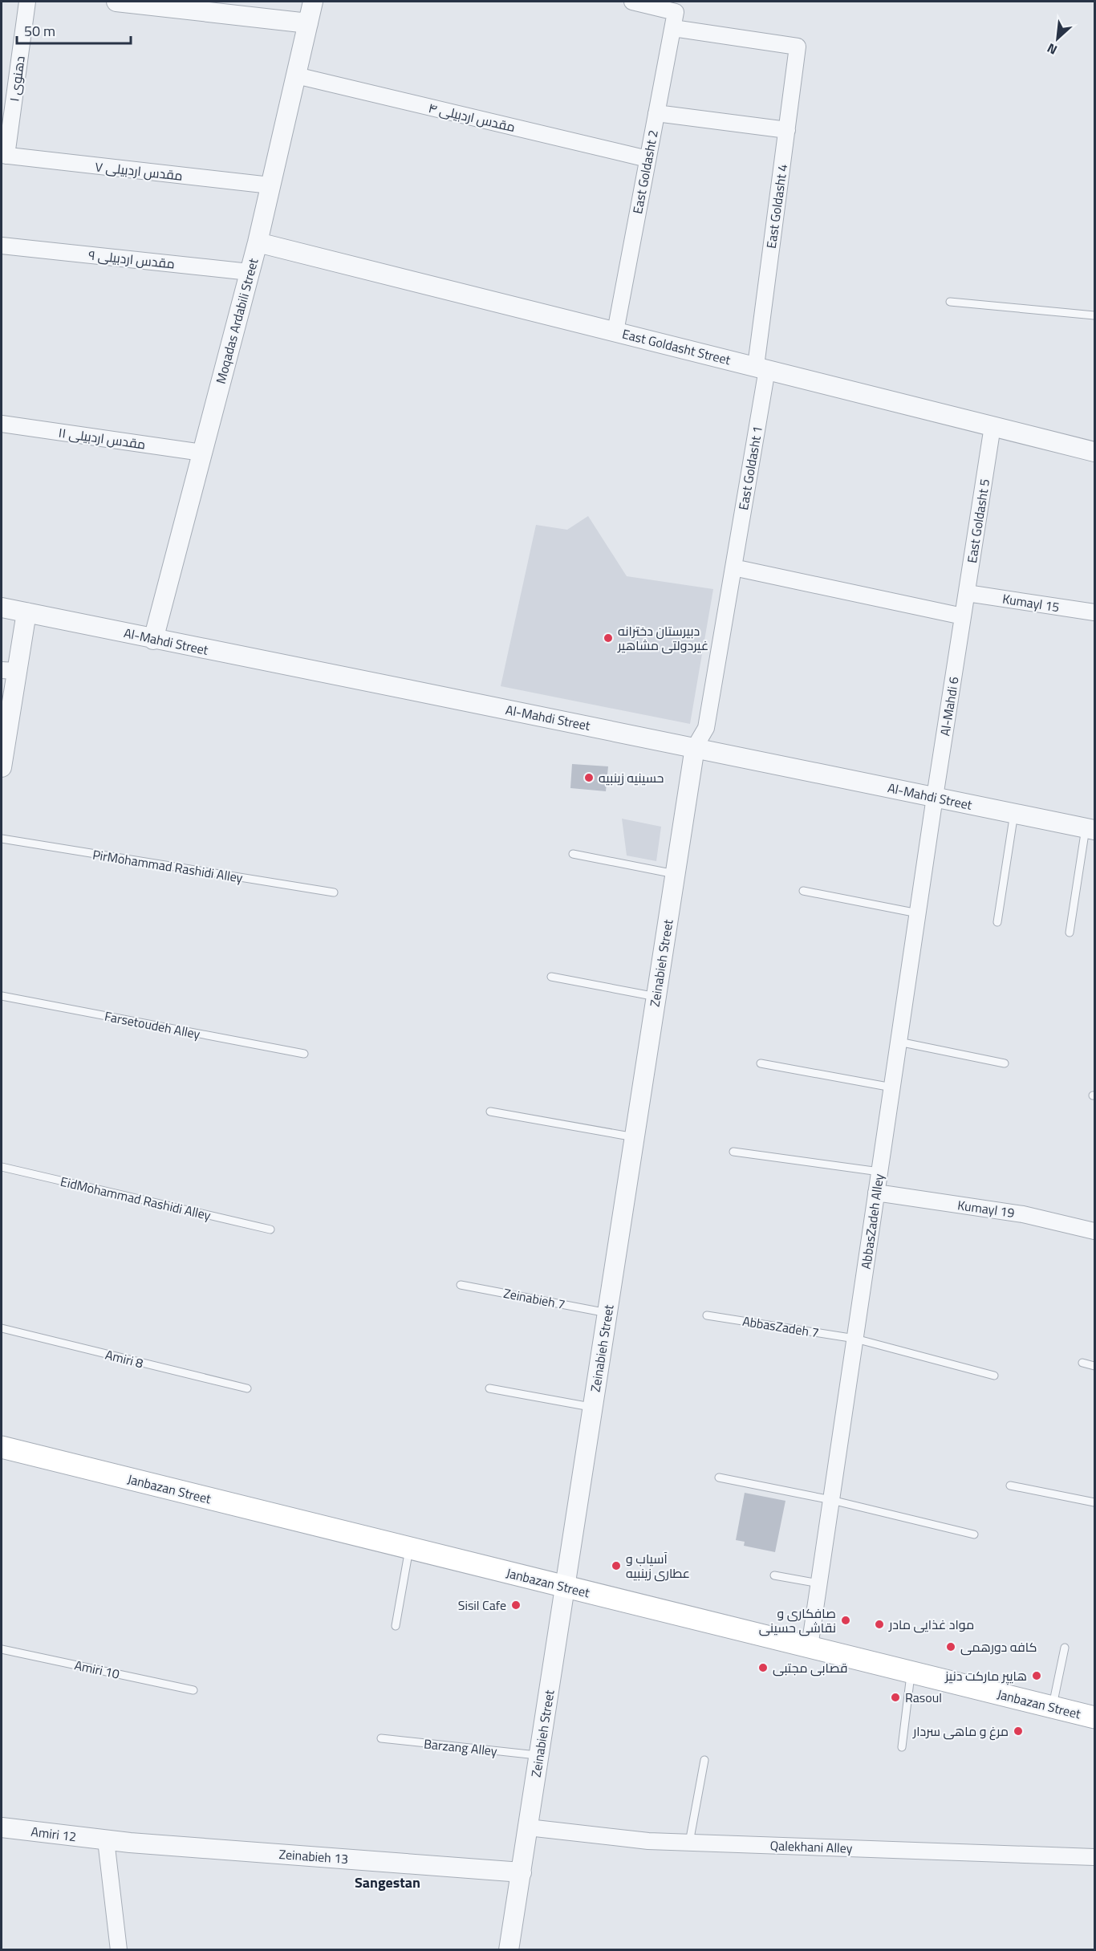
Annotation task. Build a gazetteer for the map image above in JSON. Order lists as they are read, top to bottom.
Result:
{
  "streets": {
    "main road": ["Janbazan Street"],
    "street": [
      "دهنوی ۱",
      "مقدس اردبیلی ۴",
      "مقدس اردبیلی ۷",
      "East Goldasht 2",
      "East Goldasht 4",
      "مقدس اردبیلی ۹",
      "Moqadas Ardabili Street",
      "East Goldasht Street",
      "مقدس اردبیلی ۱۱",
      "East Goldasht 1",
      "East Goldasht 5",
      "Kumayl 15",
      "Al-Mahdi Street",
      "Al-Mahdi 6",
      "Zeinabieh Street",
      "Kumayl 19",
      "AbbasZadeh Alley",
      "Amiri 12",
      "Qalekhani Alley",
      "Zeinabieh 13"
    ],
    "lane": [
      "PirMohammad Rashidi Alley",
      "Farsetoudeh Alley",
      "EidMohammad Rashidi Alley",
      "Zeinabieh 7",
      "AbbasZadeh 7",
      "Amiri 8",
      "Amiri 10",
      "Barzang Alley"
    ]
  },
  "crossings": [
    ["دهنوی ۱", "مقدس اردبیلی ۷"],
    ["مقدس اردبیلی ۴", "East Goldasht 2"],
    ["مقدس اردبیلی ۴", "Moqadas Ardabili Street"],
    ["مقدس اردبیلی ۷", "Moqadas Ardabili Street"],
    ["East Goldasht 2", "East Goldasht 4"],
    ["East Goldasht 2", "East Goldasht Street"],
    ["East Goldasht 4", "East Goldasht Street"],
    ["East Goldasht 4", "East Goldasht 1"],
    ["مقدس اردبیلی ۹", "Moqadas Ardabili Street"],
    ["Moqadas Ardabili Street", "East Goldasht Street"],
    ["Moqadas Ardabili Street", "مقدس اردبیلی ۱۱"],
    ["Moqadas Ardabili Street", "Al-Mahdi Street"],
    ["East Goldasht Street", "East Goldasht 1"],
    ["East Goldasht Street", "East Goldasht 5"],
    ["East Goldasht 1", "Al-Mahdi Street"],
    ["East Goldasht 1", "Zeinabieh Street"],
    ["East Goldasht 5", "Kumayl 15"],
    ["East Goldasht 5", "Al-Mahdi 6"],
    ["Al-Mahdi Street", "Al-Mahdi 6"],
    ["Al-Mahdi Street", "Zeinabieh Street"],
    ["Al-Mahdi Street", "AbbasZadeh Alley"],
    ["Al-Mahdi 6", "AbbasZadeh Alley"],
    ["Zeinabieh Street", "Zeinabieh 7"],
    ["Zeinabieh Street", "Janbazan Street"],
    ["Zeinabieh Street", "Barzang Alley"],
    ["Zeinabieh Street", "Qalekhani Alley"],
    ["Zeinabieh Street", "Zeinabieh 13"],
    ["Kumayl 19", "AbbasZadeh Alley"],
    ["AbbasZadeh Alley", "AbbasZadeh 7"],
    ["AbbasZadeh Alley", "Janbazan Street"],
    ["Amiri 12", "Zeinabieh 13"]
  ],
  "districts": ["Sangestan"],
  "places": [
    "دبیرستان دخترانه غیردولتی مشاهیر",
    "حسینیه زینبیه",
    "آسیاب و عطاری زینبیه",
    "Sisil Cafe",
    "صافکاری و نقاشی حسینی",
    "مواد غذایی مادر",
    "کافه دورهمی",
    "قصابی مجتبی",
    "هایپر مارکت دنیز",
    "Rasoul",
    "مرغ و ماهی سردار"
  ],
  "scale_bar": "50 m",
  "north": "bottom left"
}
